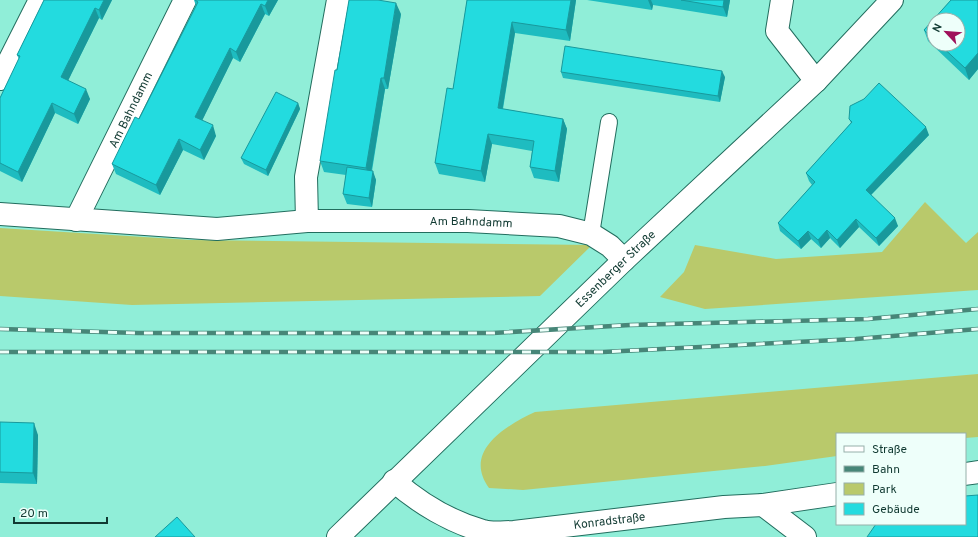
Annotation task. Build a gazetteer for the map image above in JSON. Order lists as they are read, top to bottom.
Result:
{
  "streets": {
    "street": ["Am Bahndamm", "Essenberger Straße", "Konradstraße"]
  },
  "crossings": [
    ["Am Bahndamm", "Essenberger Straße"],
    ["Essenberger Straße", "Konradstraße"]
  ],
  "legend": [
    "Straße",
    "Bahn",
    "Park",
    "Gebäude"
  ],
  "scale_bar": "20 m",
  "north": "top left"
}
